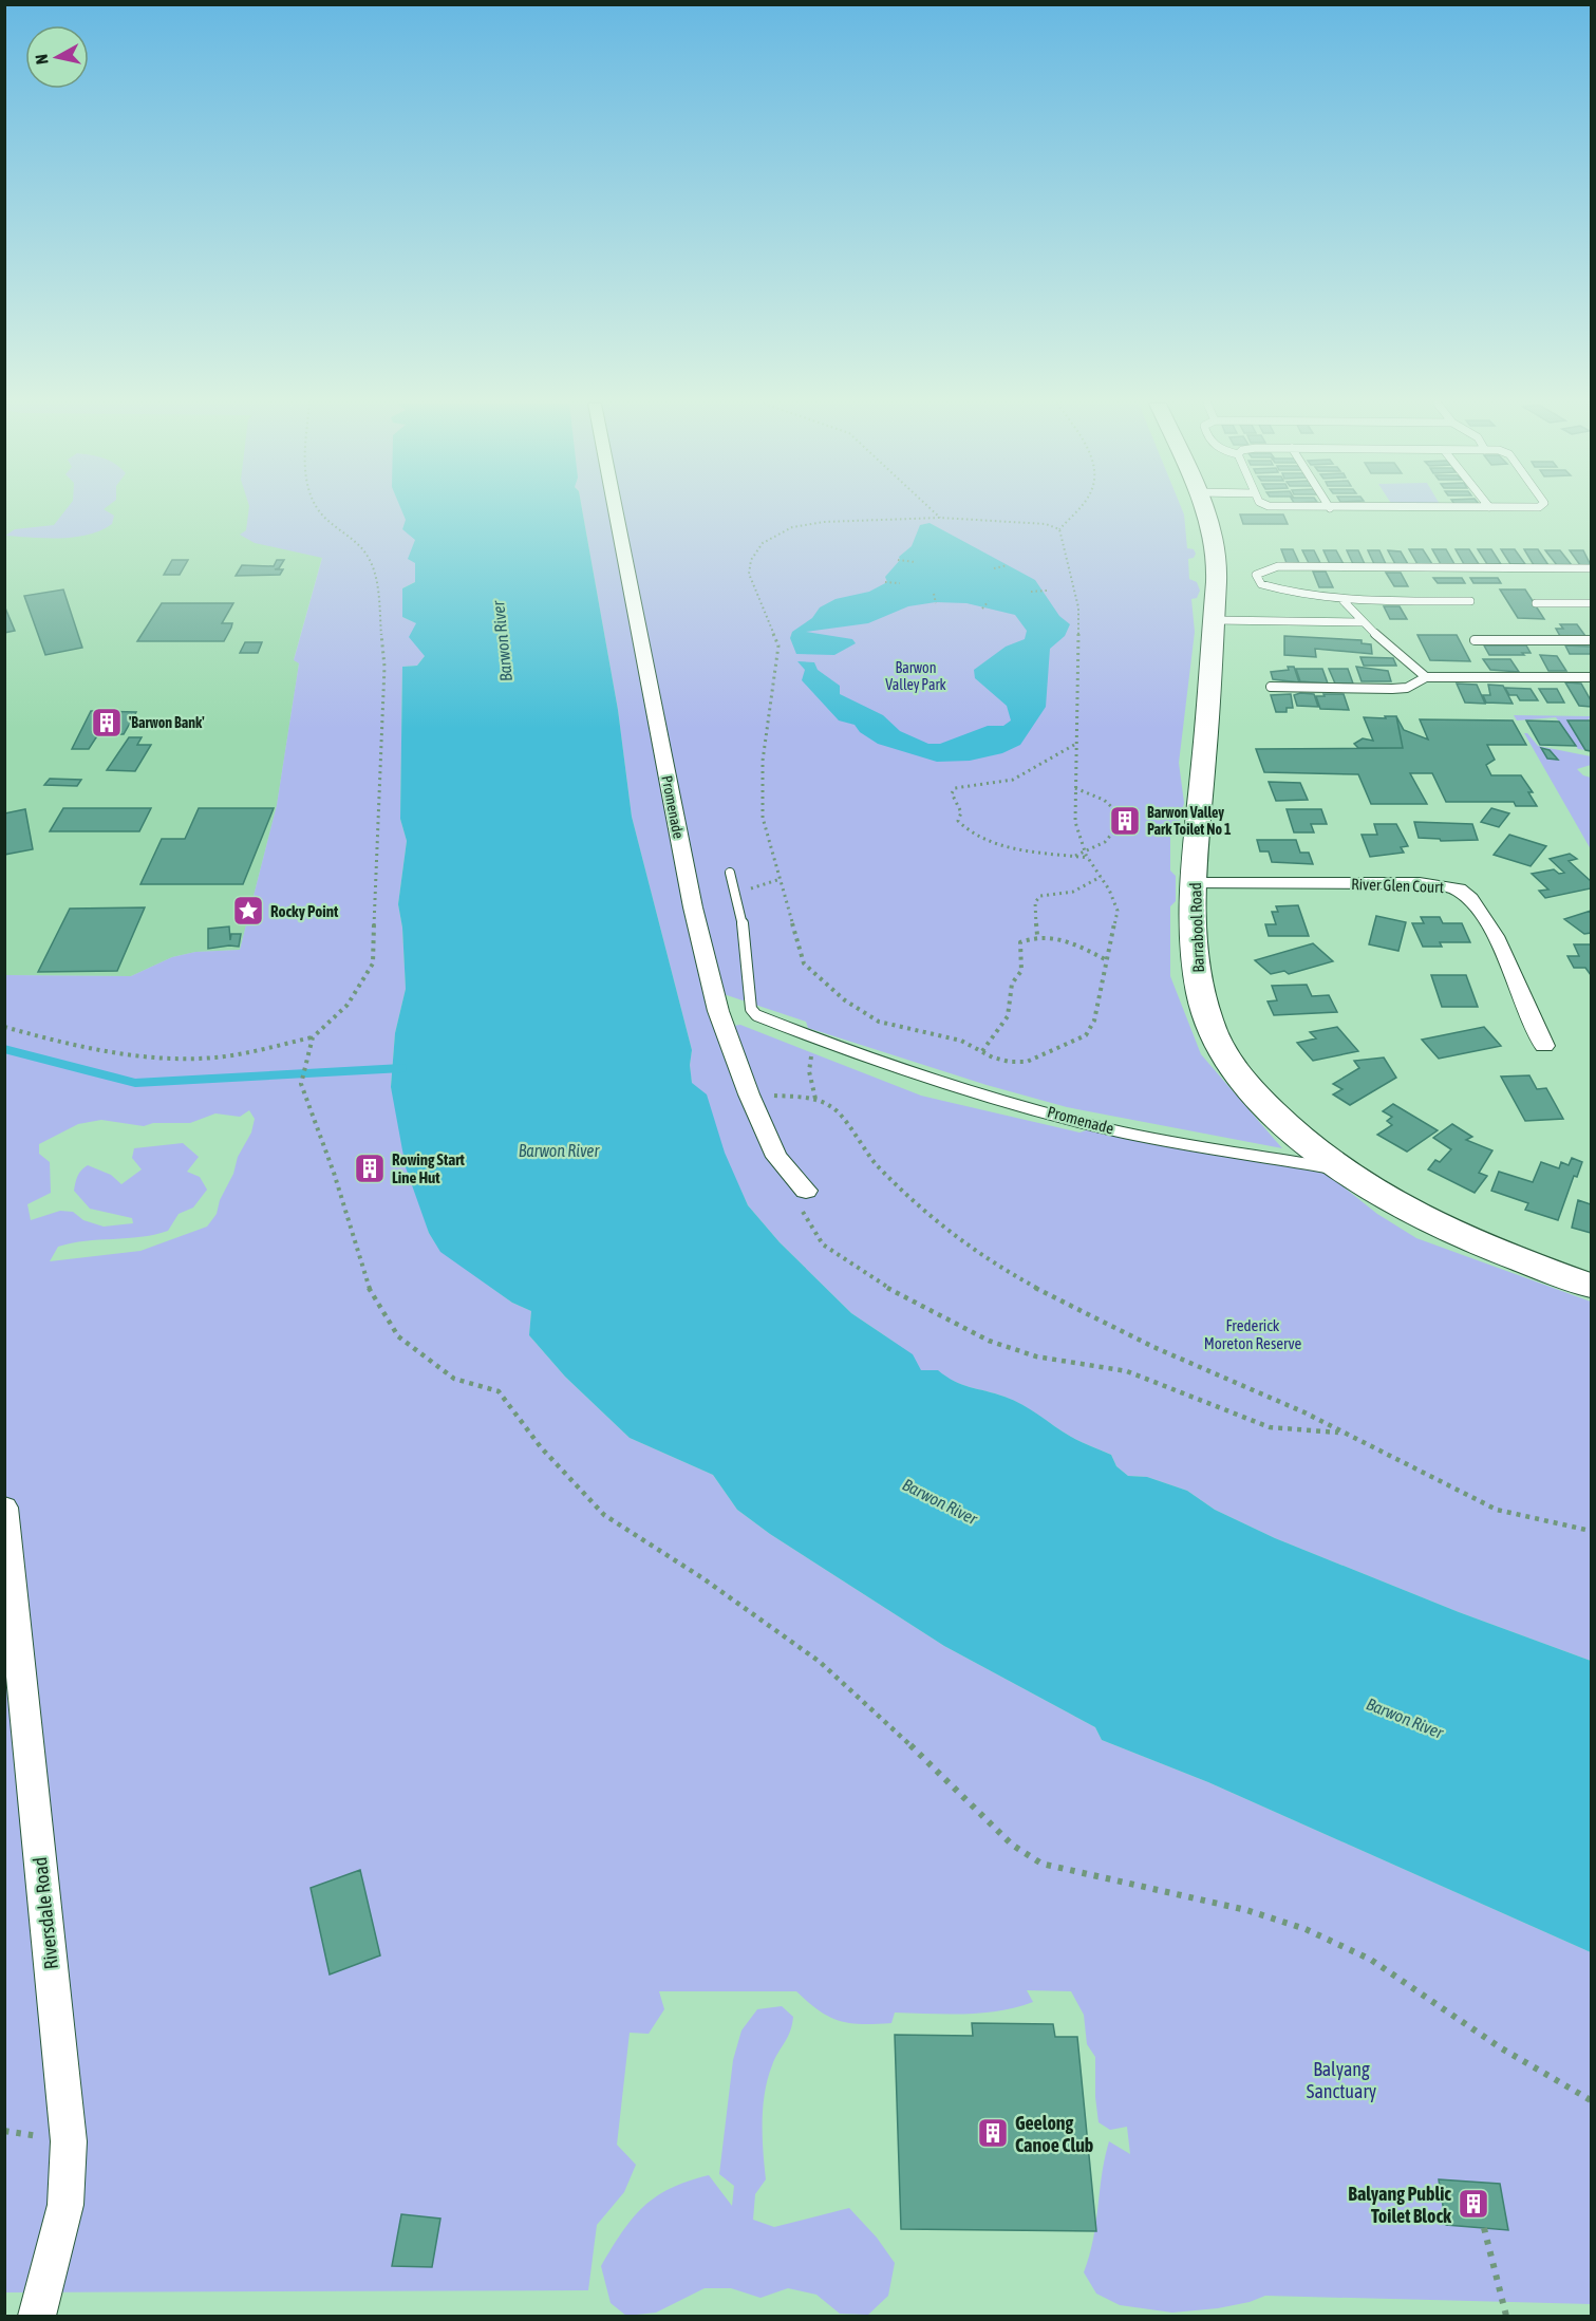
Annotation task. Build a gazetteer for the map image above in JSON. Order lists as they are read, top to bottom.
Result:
{
  "streets": {
    "street": [
      "Promenade",
      "River Glen Court",
      "Barrabool Road",
      "Riversdale Road"
    ]
  },
  "crossings": [
    ["Promenade", "Barrabool Road"],
    ["River Glen Court", "Barrabool Road"]
  ],
  "water": ["Barwon River"],
  "parks": ["Barwon Valley Park", "Frederick Moreton Reserve", "Balyang Sanctuary"],
  "places": {
    "building": [
      "'Barwon Bank'",
      "Barwon Valley Park Toilet No 1",
      "Rowing Start Line Hut",
      "Geelong Canoe Club",
      "Balyang Public Toilet Block"
    ],
    "place": ["Rocky Point"]
  },
  "north": "left"
}
